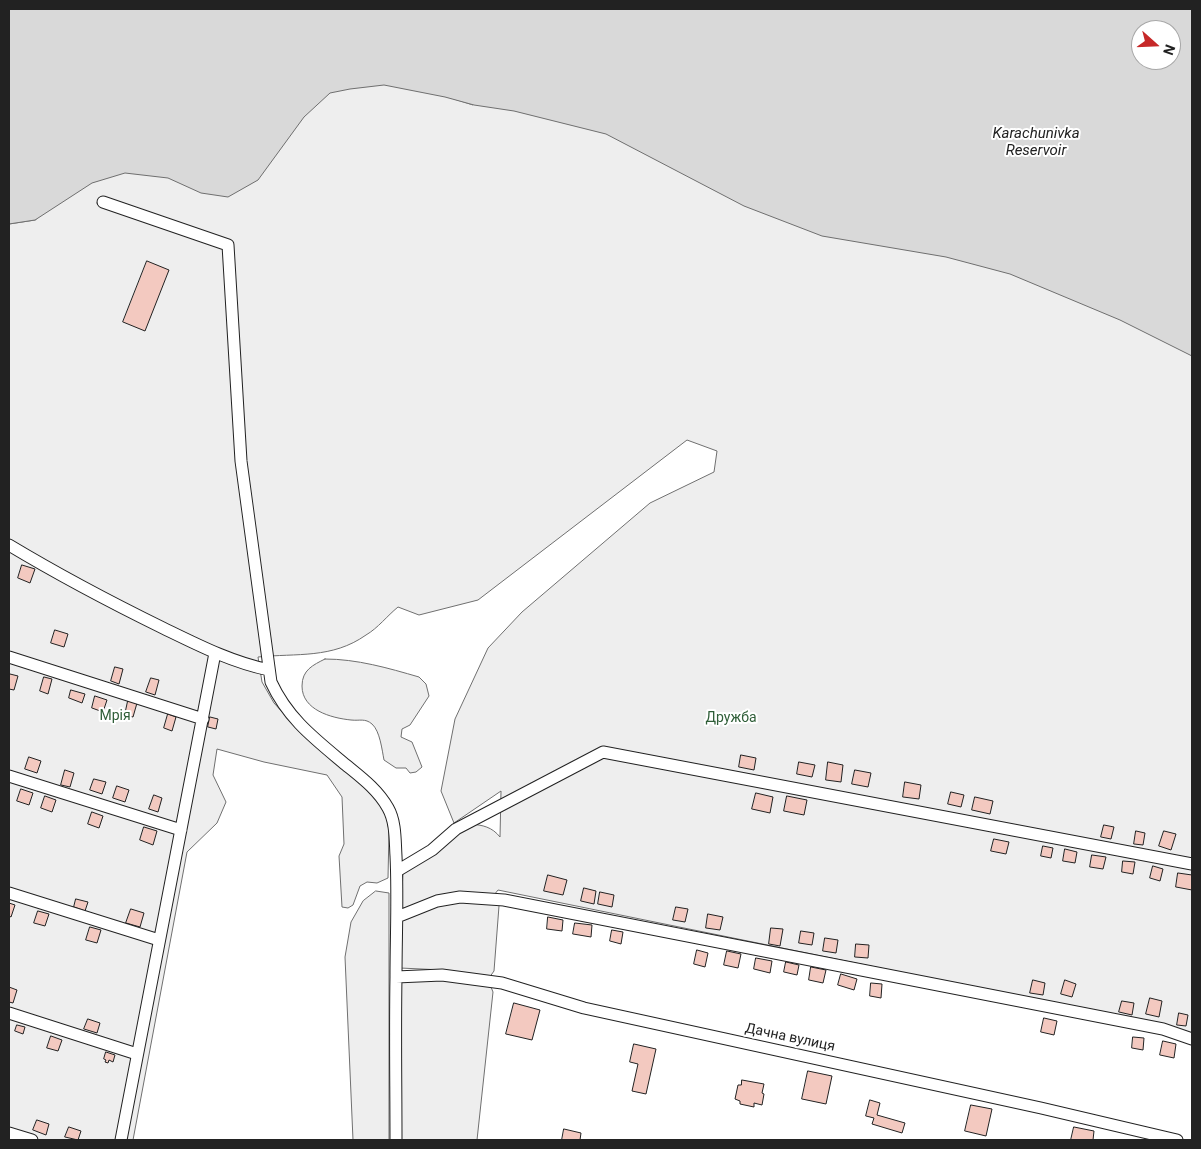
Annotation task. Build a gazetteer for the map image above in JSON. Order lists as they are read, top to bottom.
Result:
{
  "streets": {
    "street": ["Дачна вулиця"]
  },
  "water": ["Karachunivka Reservoir"],
  "parks": ["Мрія", "Дружба"],
  "north": "right"
}
